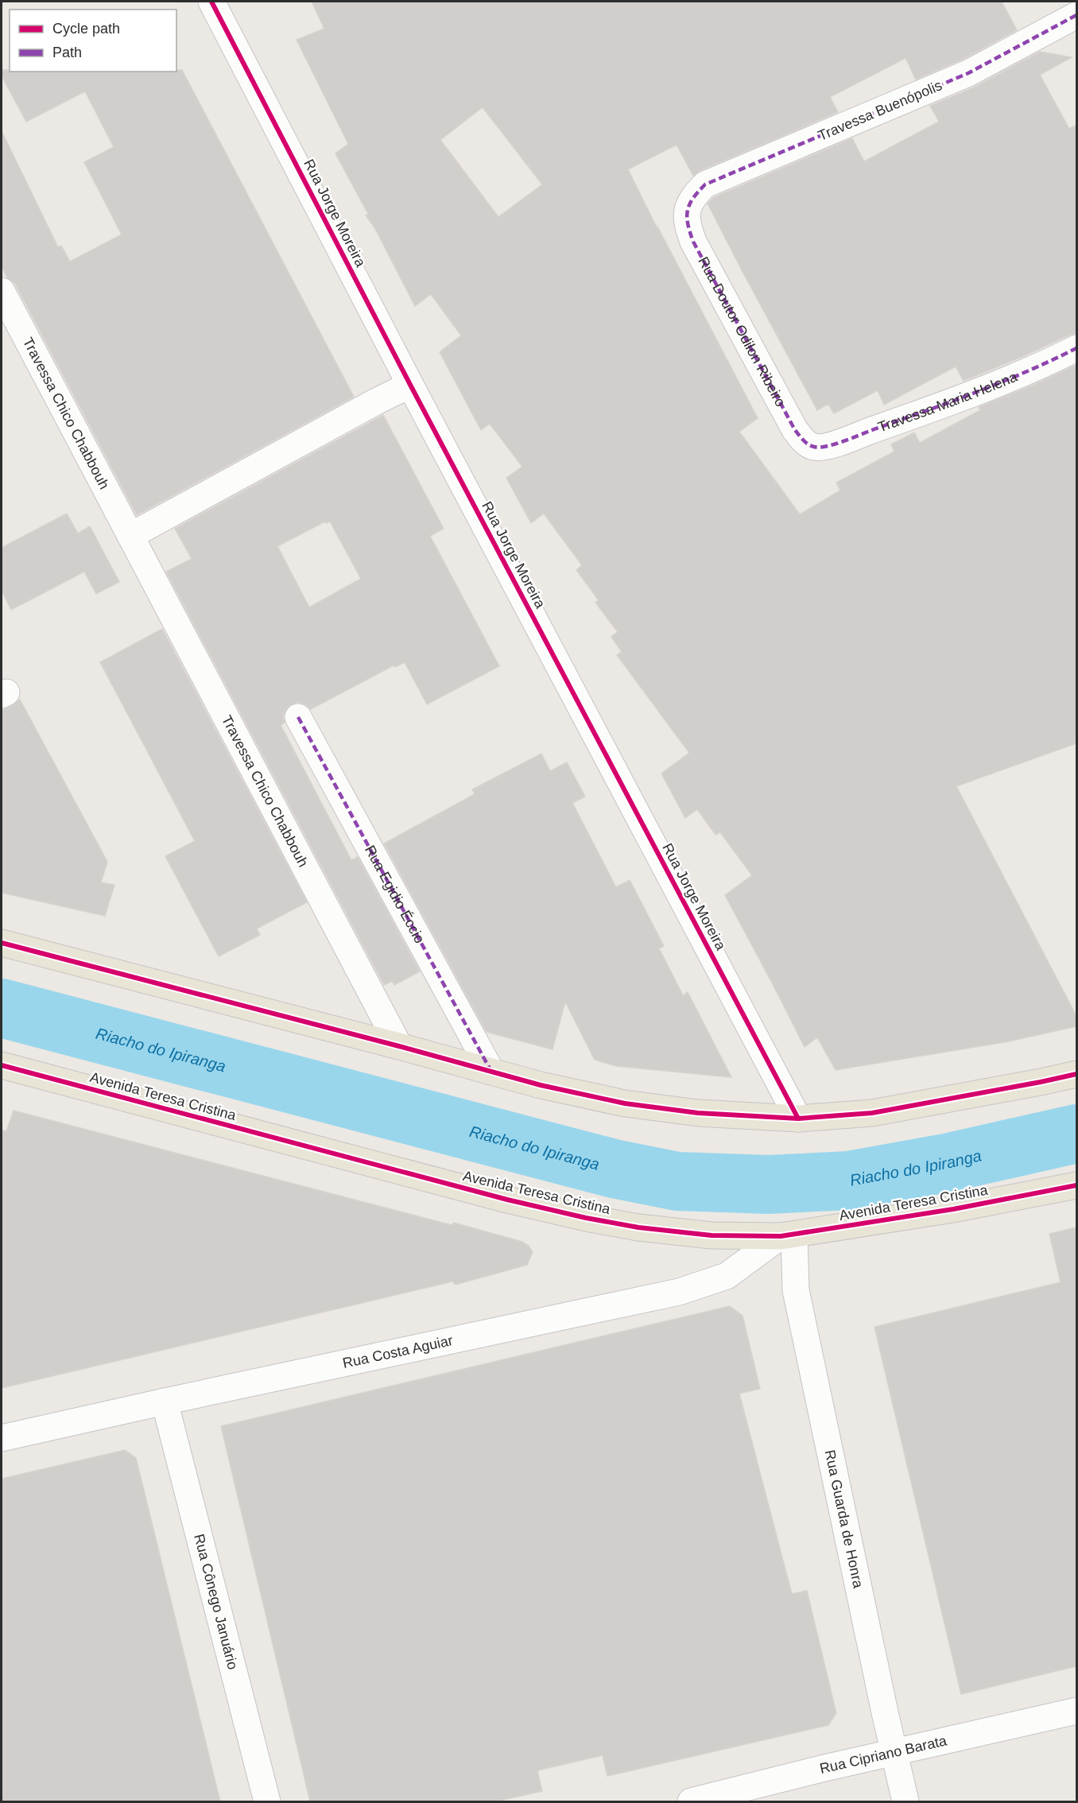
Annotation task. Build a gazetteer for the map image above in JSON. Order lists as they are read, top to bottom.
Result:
{
  "streets": {
    "main road": ["Avenida Teresa Cristina"],
    "street": [
      "Travessa Buenópolis",
      "Rua Jorge Moreira",
      "Rua Doutor Odilon Ribeiro",
      "Travessa Maria Helena",
      "Travessa Chico Chabbouh",
      "Rua Egidio Éccio",
      "Rua Costa Aguiar",
      "Rua Guarda de Honra",
      "Rua Cônego Januário",
      "Rua Cipriano Barata"
    ]
  },
  "crossings": [
    ["Travessa Buenópolis", "Rua Doutor Odilon Ribeiro"],
    ["Rua Doutor Odilon Ribeiro", "Travessa Maria Helena"],
    ["Avenida Teresa Cristina", "Rua Costa Aguiar"],
    ["Avenida Teresa Cristina", "Rua Guarda de Honra"],
    ["Rua Costa Aguiar", "Rua Guarda de Honra"],
    ["Rua Costa Aguiar", "Rua Cônego Januário"],
    ["Rua Guarda de Honra", "Rua Cipriano Barata"]
  ],
  "water": ["Riacho do Ipiranga"],
  "legend": ["Cycle path", "Path"]
}
